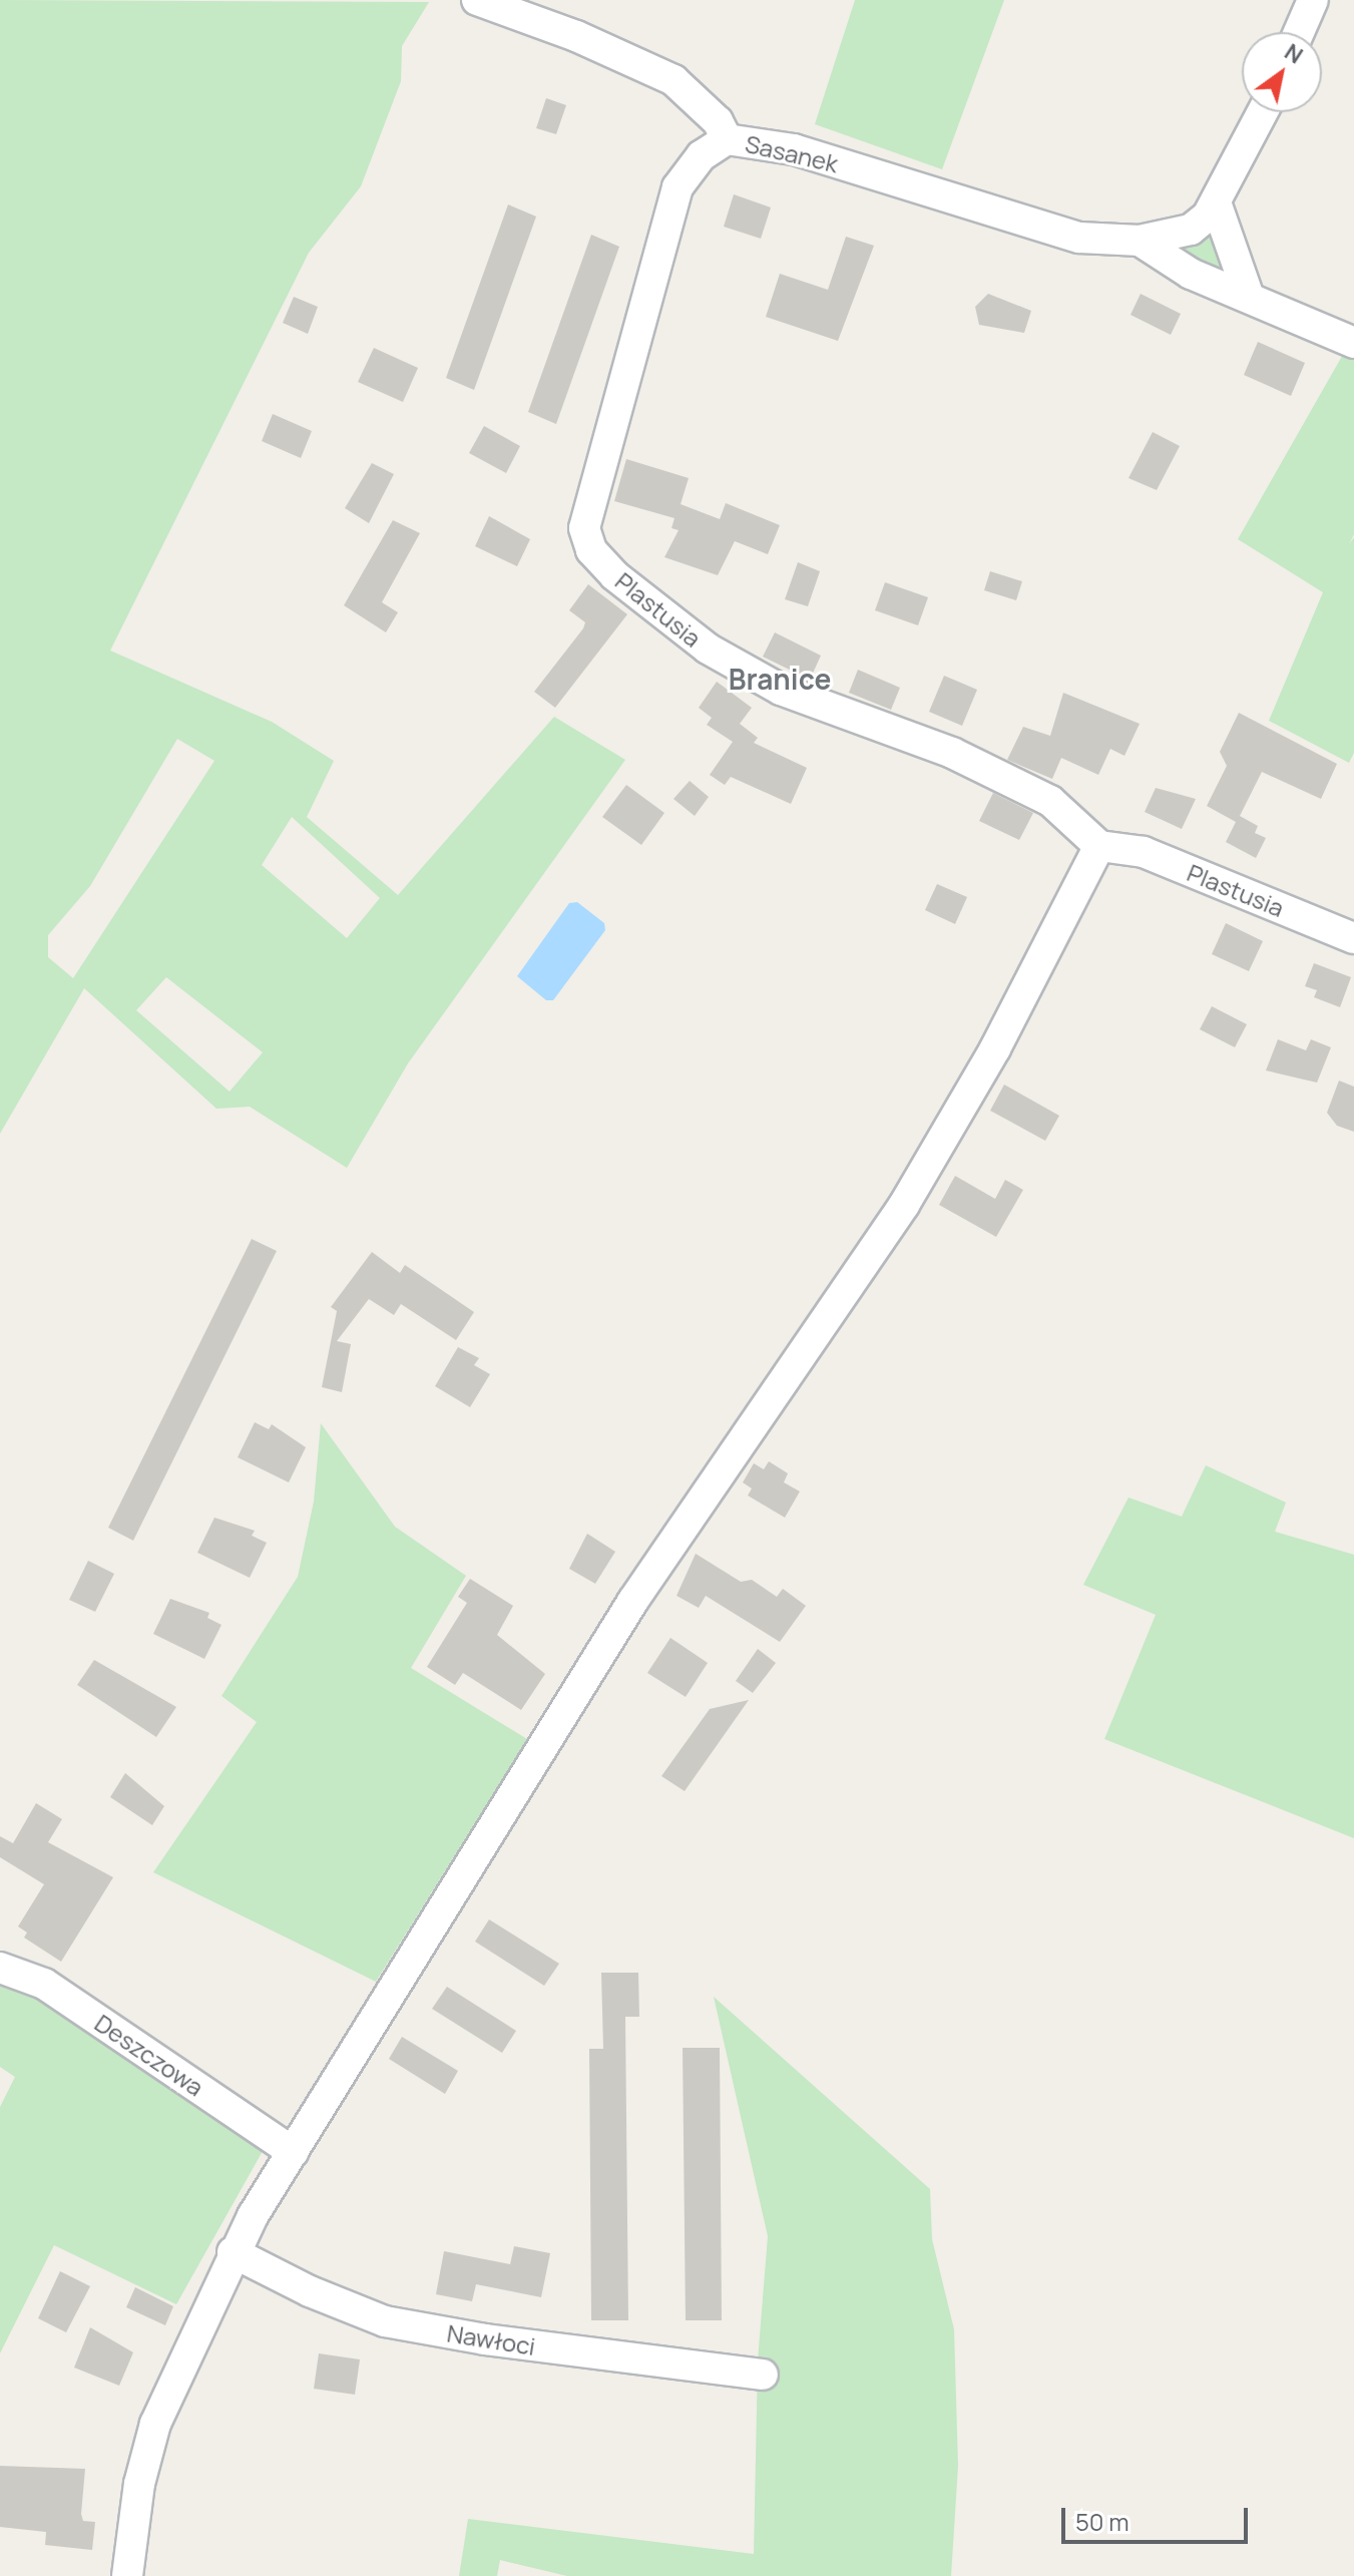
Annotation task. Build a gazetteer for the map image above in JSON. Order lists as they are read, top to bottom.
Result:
{
  "streets": {
    "street": [
      "Sasanek",
      "Plastusia",
      "Deszczowa",
      "Nawłoci"
    ]
  },
  "crossings": [
    ["Sasanek", "Plastusia"]
  ],
  "districts": ["Branice"],
  "scale_bar": "50 m",
  "north": "top right"
}
